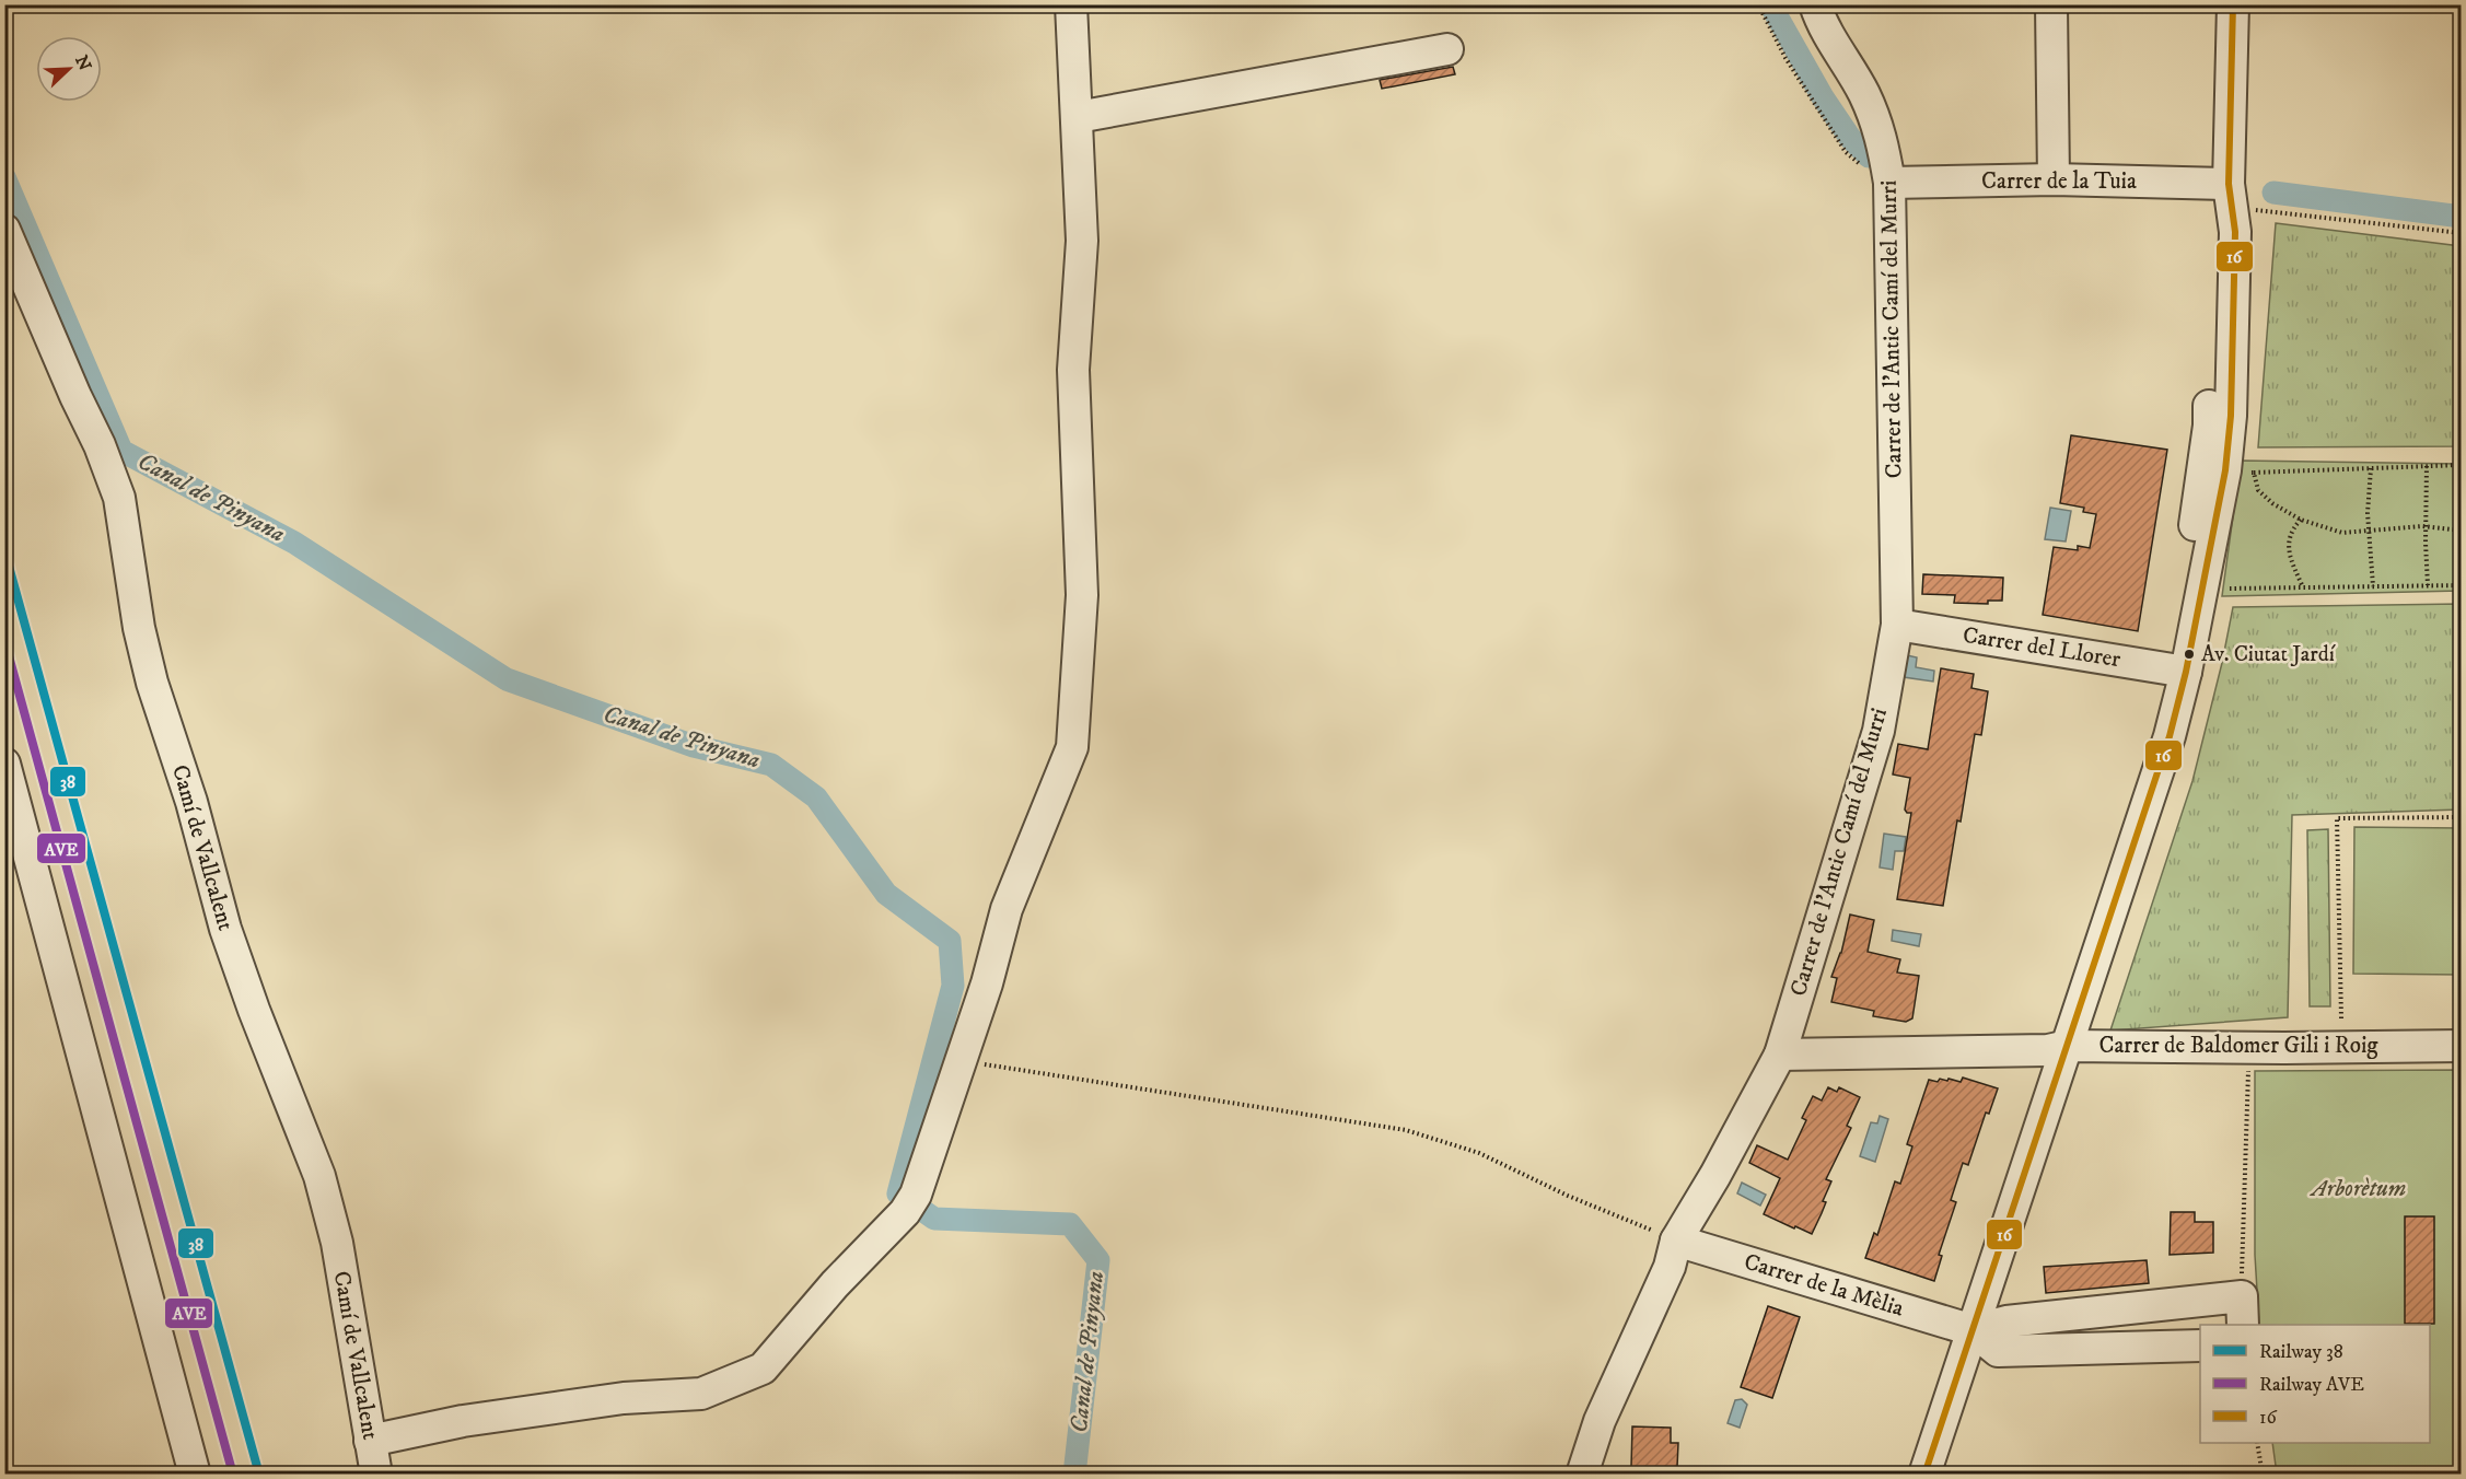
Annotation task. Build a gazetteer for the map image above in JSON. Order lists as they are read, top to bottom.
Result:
{
  "streets": {
    "street": [
      "Carrer de la Tuia",
      "Carrer de l'Antic Camí del Murri",
      "Carrer del Llorer",
      "Camí de Vallcalent",
      "Carrer de Baldomer Gili i Roig",
      "Carrer de la Mèlia"
    ]
  },
  "crossings": [
    ["Carrer de la Tuia", "Carrer de l'Antic Camí del Murri"],
    ["Carrer de l'Antic Camí del Murri", "Carrer del Llorer"],
    ["Carrer de l'Antic Camí del Murri", "Carrer de Baldomer Gili i Roig"],
    ["Carrer de l'Antic Camí del Murri", "Carrer de la Mèlia"]
  ],
  "water": ["Canal de Pinyana"],
  "parks": ["Arborètum"],
  "places": ["Av. Ciutat Jardí"],
  "lines": ["transit line 16", "rail line 38", "rail line AVE"],
  "legend": ["Railway 38", "Railway AVE", "16"],
  "north": "top right"
}
